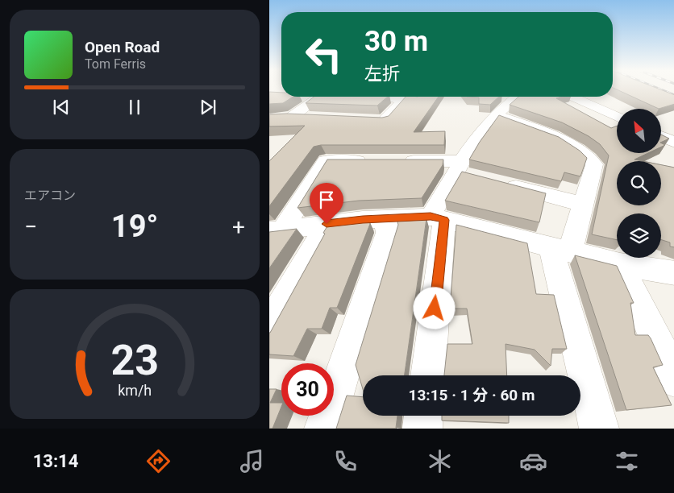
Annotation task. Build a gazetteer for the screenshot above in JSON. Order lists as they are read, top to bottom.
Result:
{
  "north": "top left",
  "page": {
    "turn": ["30 m", "左折"],
    "song": ["Open Road", "Tom Ferris"],
    "tile": "エアコン",
    "heat": ["−", "19°", "+"],
    "limit": "30",
    "trip": "13:15 · 1 分 · 60 m",
    "tabs": "13:14",
    "gauge": ["23", "km/h"]
  }
}
